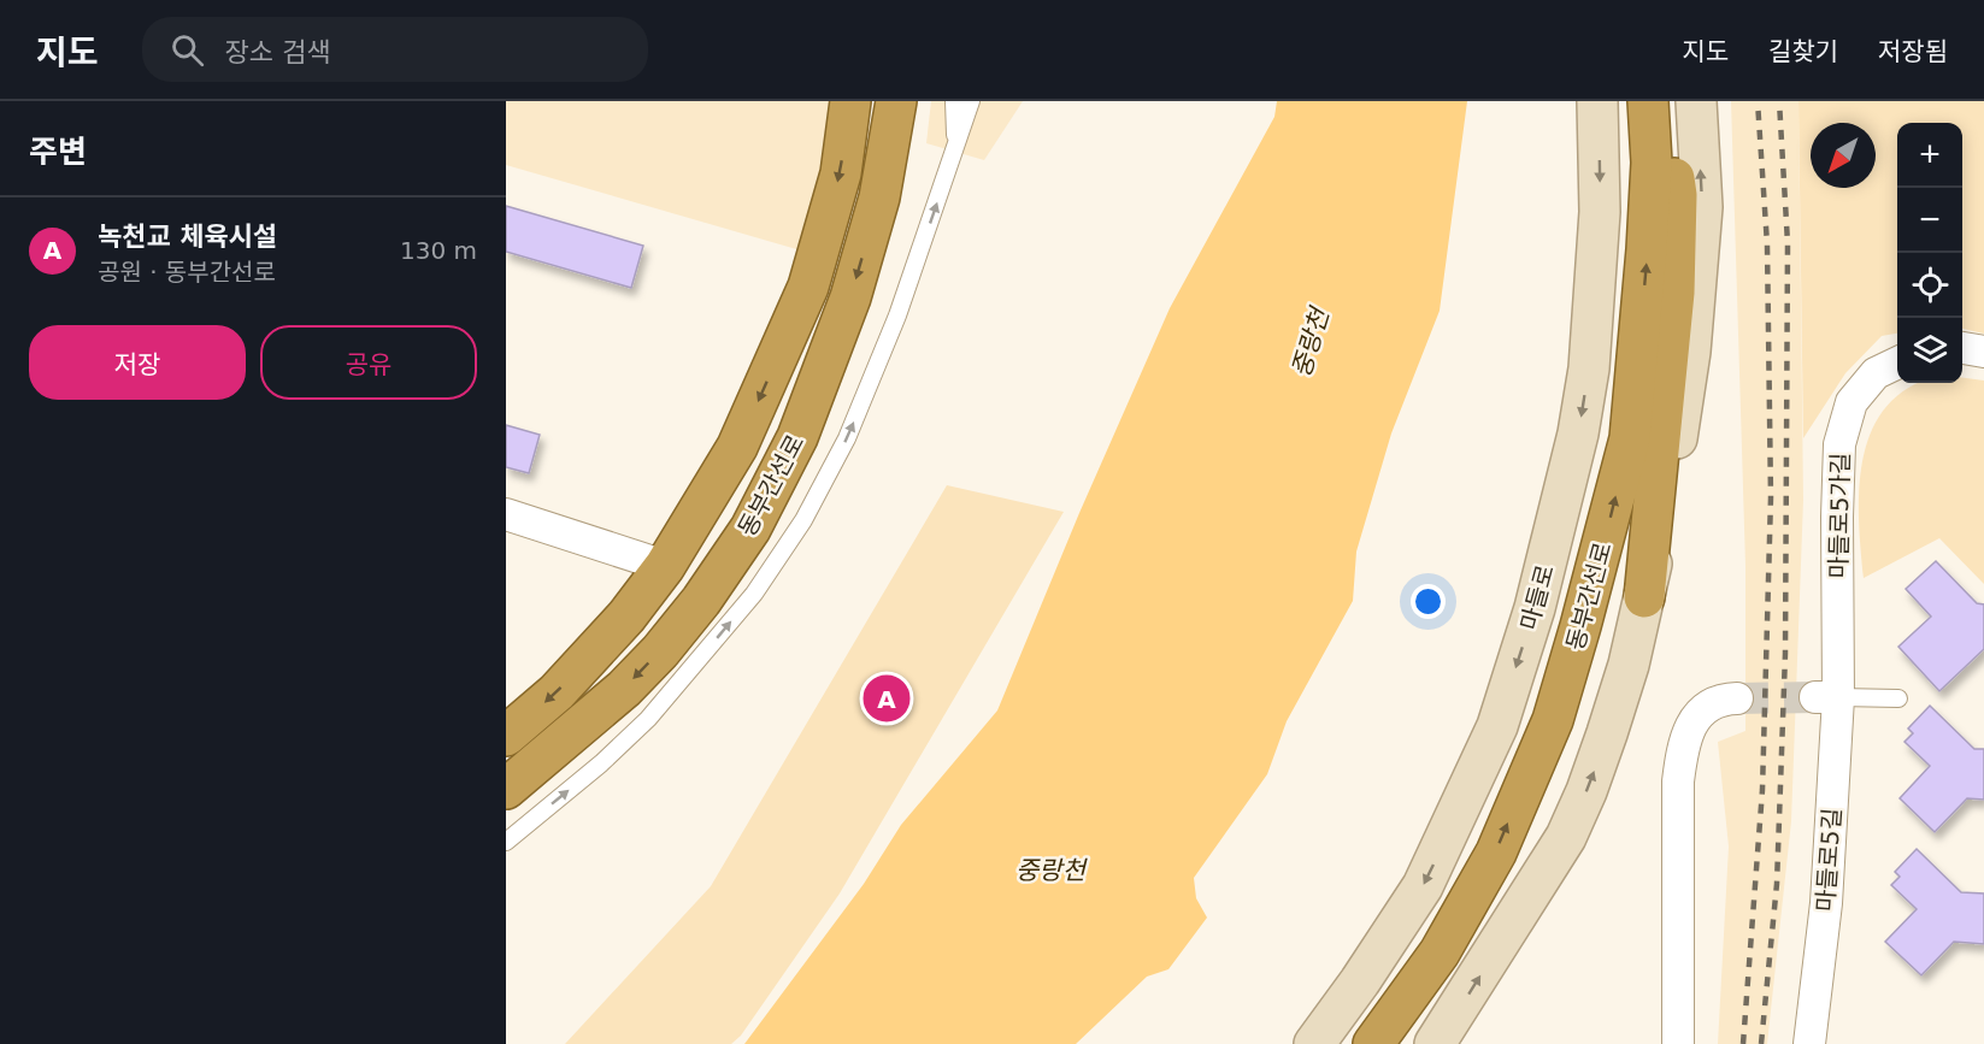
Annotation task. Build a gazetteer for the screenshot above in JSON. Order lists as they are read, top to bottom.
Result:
{
  "streets": {
    "highway": ["동부간선로"],
    "main road": ["마들로"],
    "street": ["마들로5가길", "마들로5길"]
  },
  "crossings": [
    ["마들로5가길", "마들로5길"]
  ],
  "water": ["중랑천"],
  "north": "bottom left",
  "page": {
    "header": "지도",
    "search": "장소 검색",
    "nav": ["지도", "길찾기", "저장됨"],
    "heading": "주변",
    "map_buttons": ["+", "−"],
    "list": [
      {
        "mark": "A",
        "name": "녹천교 체육시설",
        "note": "공원 · 동부간선로",
        "value": "130 m"
      }
    ],
    "buttons": ["저장", "공유"],
    "pins": "A"
  }
}
